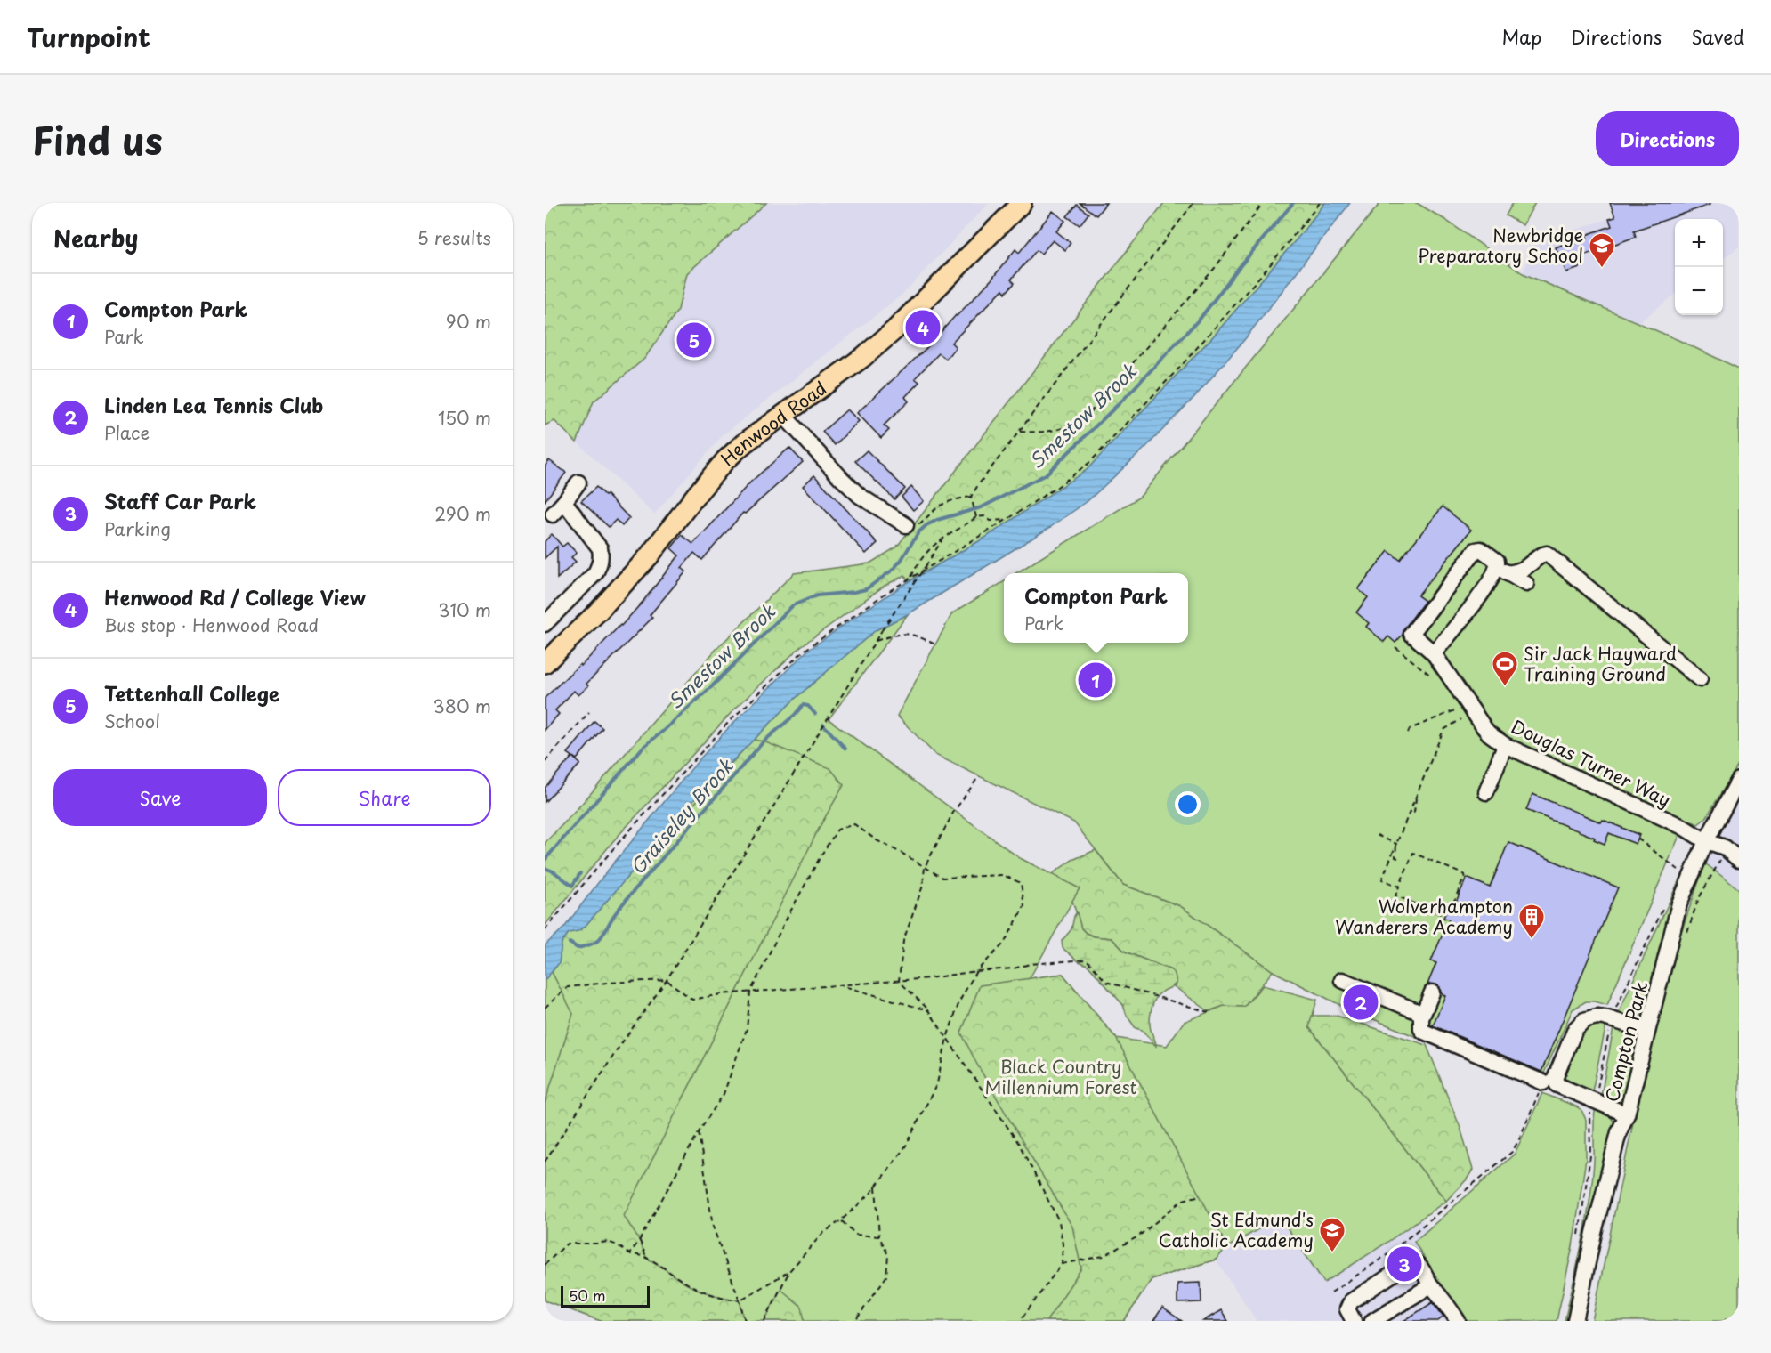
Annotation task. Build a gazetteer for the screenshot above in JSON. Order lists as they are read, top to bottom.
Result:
{
  "streets": {
    "main road": ["Henwood Road"],
    "street": ["Douglas Turner Way", "Compton Park"]
  },
  "crossings": [
    ["Douglas Turner Way", "Compton Park"]
  ],
  "water": ["Smestow Brook", "Graiseley Brook"],
  "parks": ["Black Country Millennium Forest"],
  "places": {
    "school or university": ["Newbridge Preparatory School", "St Edmund's Catholic Academy"],
    "sports": ["Sir Jack Hayward Training Ground"],
    "building": ["Wolverhampton Wanderers Academy"]
  },
  "scale_bar": "50 m",
  "page": {
    "header": "Turnpoint",
    "nav": ["Map", "Directions", "Saved"],
    "title": "Find us",
    "buttons": [
      "Directions",
      ["Save", "Share"]
    ],
    "heading": ["Nearby", "5 results"],
    "map_buttons": ["+", "−"],
    "list": [
      {
        "mark": "1",
        "name": "Compton Park",
        "note": "Park",
        "value": "90 m"
      },
      {
        "mark": "2",
        "name": "Linden Lea Tennis Club",
        "note": "Place",
        "value": "150 m"
      },
      {
        "mark": "3",
        "name": "Staff Car Park",
        "note": "Parking",
        "value": "290 m"
      },
      {
        "mark": "4",
        "name": "Henwood Rd / College View",
        "note": "Bus stop · Henwood Road",
        "value": "310 m"
      },
      {
        "mark": "5",
        "name": "Tettenhall College",
        "note": "School",
        "value": "380 m"
      }
    ],
    "pins": [
      "4",
      "5",
      "1",
      "2",
      "3"
    ],
    "popup": ["Compton Park", "Park"],
    "scale": "50 m"
  }
}
